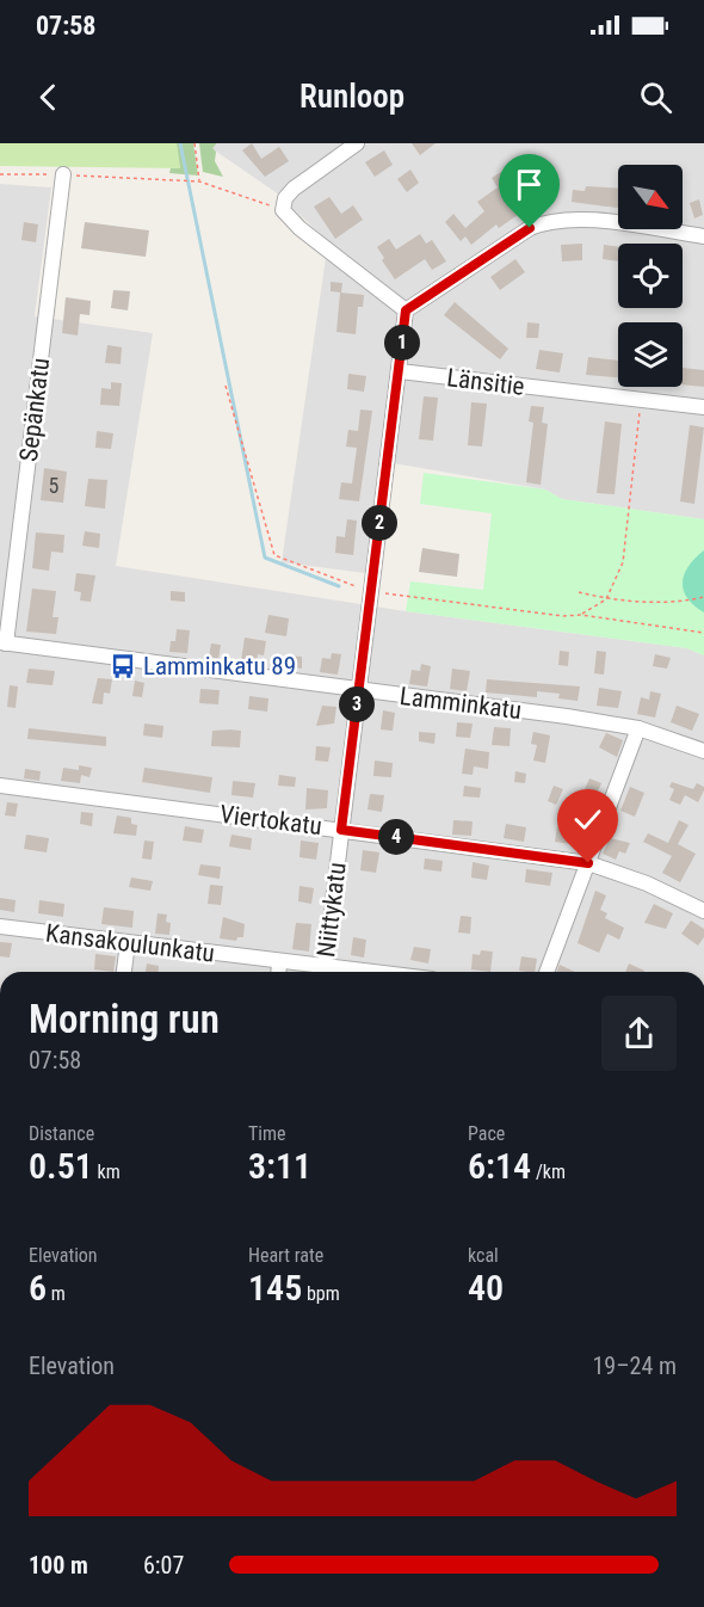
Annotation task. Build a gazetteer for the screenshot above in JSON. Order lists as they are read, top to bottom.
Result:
{
  "streets": {
    "street": [
      "Länsitie",
      "Sepänkatu",
      "Lamminkatu",
      "Viertokatu",
      "Niittykatu",
      "Kansakoulunkatu"
    ]
  },
  "crossings": [
    ["Länsitie", "Niittykatu"],
    ["Sepänkatu", "Lamminkatu"],
    ["Lamminkatu", "Niittykatu"],
    ["Viertokatu", "Niittykatu"]
  ],
  "places": {
    "bus stop": ["Lamminkatu 89"]
  },
  "house_numbers": ["5"],
  "north": "bottom right",
  "page": {
    "status": "07:58",
    "header": "Runloop",
    "pins": [
      "1",
      "2",
      "3",
      "4"
    ],
    "heading": ["Morning run", "07:58"],
    "stats": [
      ["Distance", "0.51 km"],
      ["Time", "3:11"],
      ["Pace", "6:14 /km"],
      ["Elevation", "6 m"],
      ["Heart rate", "145 bpm"],
      ["kcal", "40"]
    ],
    "chart": ["Elevation", "19–24 m"],
    "list": [
      {
        "name": "100 m",
        "note": "6:07"
      }
    ]
  }
}
